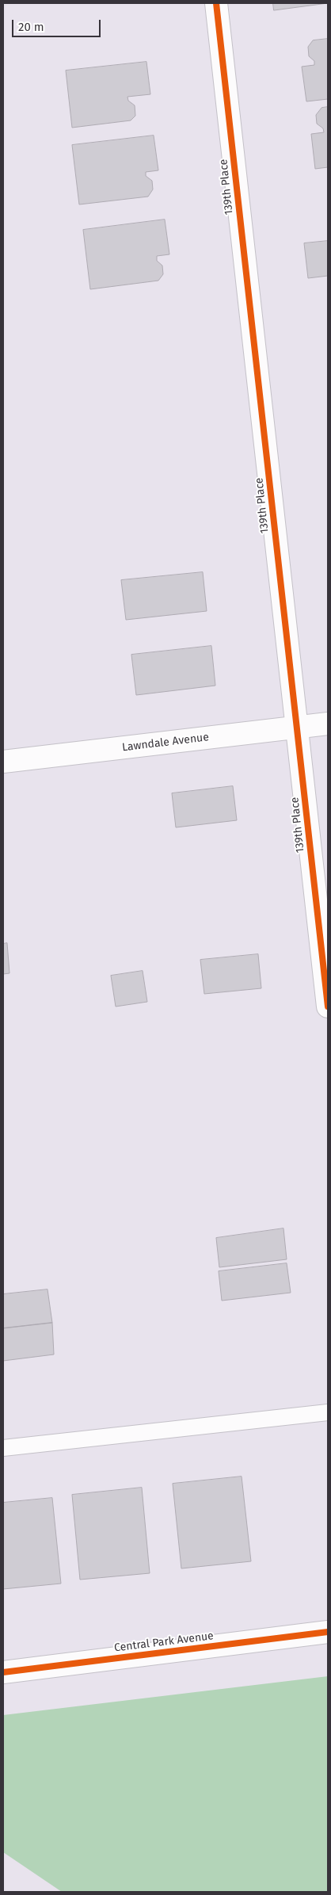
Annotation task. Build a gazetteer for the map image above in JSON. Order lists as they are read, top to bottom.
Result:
{
  "streets": {
    "street": ["139th Place", "Lawndale Avenue", "Central Park Avenue"]
  },
  "crossings": [
    ["139th Place", "Lawndale Avenue"]
  ],
  "scale_bar": "20 m"
}
